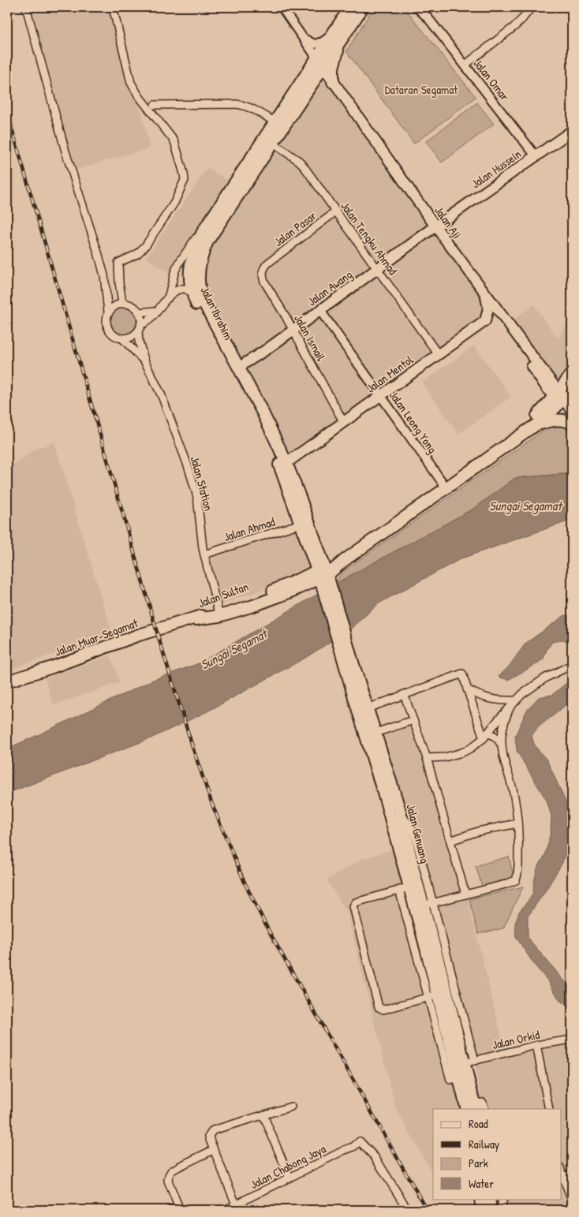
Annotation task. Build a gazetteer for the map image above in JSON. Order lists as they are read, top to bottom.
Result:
{
  "streets": {
    "main road": [
      "Jalan Hussein",
      "Jalan Aji",
      "Jalan Awang",
      "Jalan Ibrahim",
      "Jalan Mentol",
      "Jalan Sultan",
      "Jalan Muar-Segamat",
      "Jalan Genuang"
    ],
    "street": [
      "Jalan Omar",
      "Jalan Pasar",
      "Jalan Tengku Ahmad",
      "Jalan Ismail",
      "Jalan Leong Yong",
      "Jalan Station",
      "Jalan Ahmad",
      "Jalan Orkid",
      "Jalan Chabong Jaya"
    ]
  },
  "crossings": [
    ["Jalan Omar", "Jalan Hussein"],
    ["Jalan Hussein", "Jalan Aji"],
    ["Jalan Hussein", "Jalan Awang"],
    ["Jalan Aji", "Jalan Awang"],
    ["Jalan Aji", "Jalan Ibrahim"],
    ["Jalan Aji", "Jalan Sultan"],
    ["Jalan Pasar", "Jalan Tengku Ahmad"],
    ["Jalan Pasar", "Jalan Ismail"],
    ["Jalan Tengku Ahmad", "Jalan Awang"],
    ["Jalan Tengku Ahmad", "Jalan Ibrahim"],
    ["Jalan Tengku Ahmad", "Jalan Mentol"],
    ["Jalan Awang", "Jalan Ibrahim"],
    ["Jalan Awang", "Jalan Ismail"],
    ["Jalan Awang", "Jalan Leong Yong"],
    ["Jalan Ibrahim", "Jalan Mentol"],
    ["Jalan Ibrahim", "Jalan Ahmad"],
    ["Jalan Ibrahim", "Jalan Sultan"],
    ["Jalan Ibrahim", "Jalan Genuang"],
    ["Jalan Ismail", "Jalan Mentol"],
    ["Jalan Mentol", "Jalan Leong Yong"],
    ["Jalan Leong Yong", "Jalan Sultan"],
    ["Jalan Station", "Jalan Ahmad"],
    ["Jalan Station", "Jalan Sultan"],
    ["Jalan Sultan", "Jalan Muar-Segamat"],
    ["Jalan Sultan", "Jalan Genuang"],
    ["Jalan Genuang", "Jalan Orkid"]
  ],
  "water": ["Sungai Segamat"],
  "parks": ["Dataran Segamat"],
  "legend": [
    "Road",
    "Railway",
    "Park",
    "Water"
  ]
}
